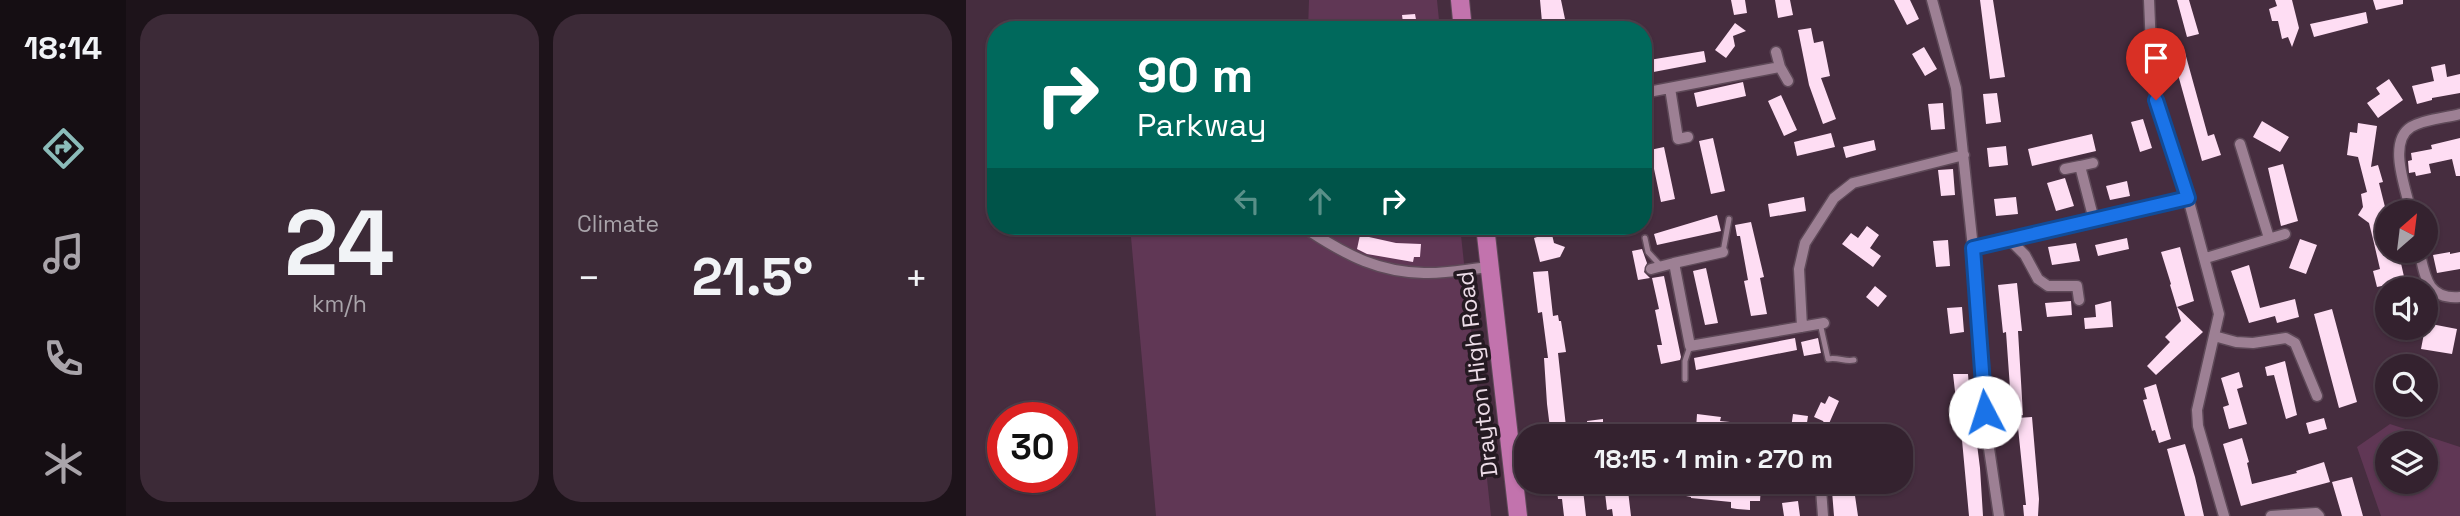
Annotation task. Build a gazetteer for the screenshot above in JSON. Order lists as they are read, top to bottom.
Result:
{
  "streets": {
    "main road": ["Drayton High Road"]
  },
  "north": "top right",
  "page": {
    "tabs": "18:14",
    "tile": [
      ["24", "km/h"],
      "Climate"
    ],
    "turn": ["90 m", "Parkway"],
    "heat": ["−", "21.5°", "+"],
    "limit": "30",
    "trip": "18:15 · 1 min · 270 m"
  }
}
